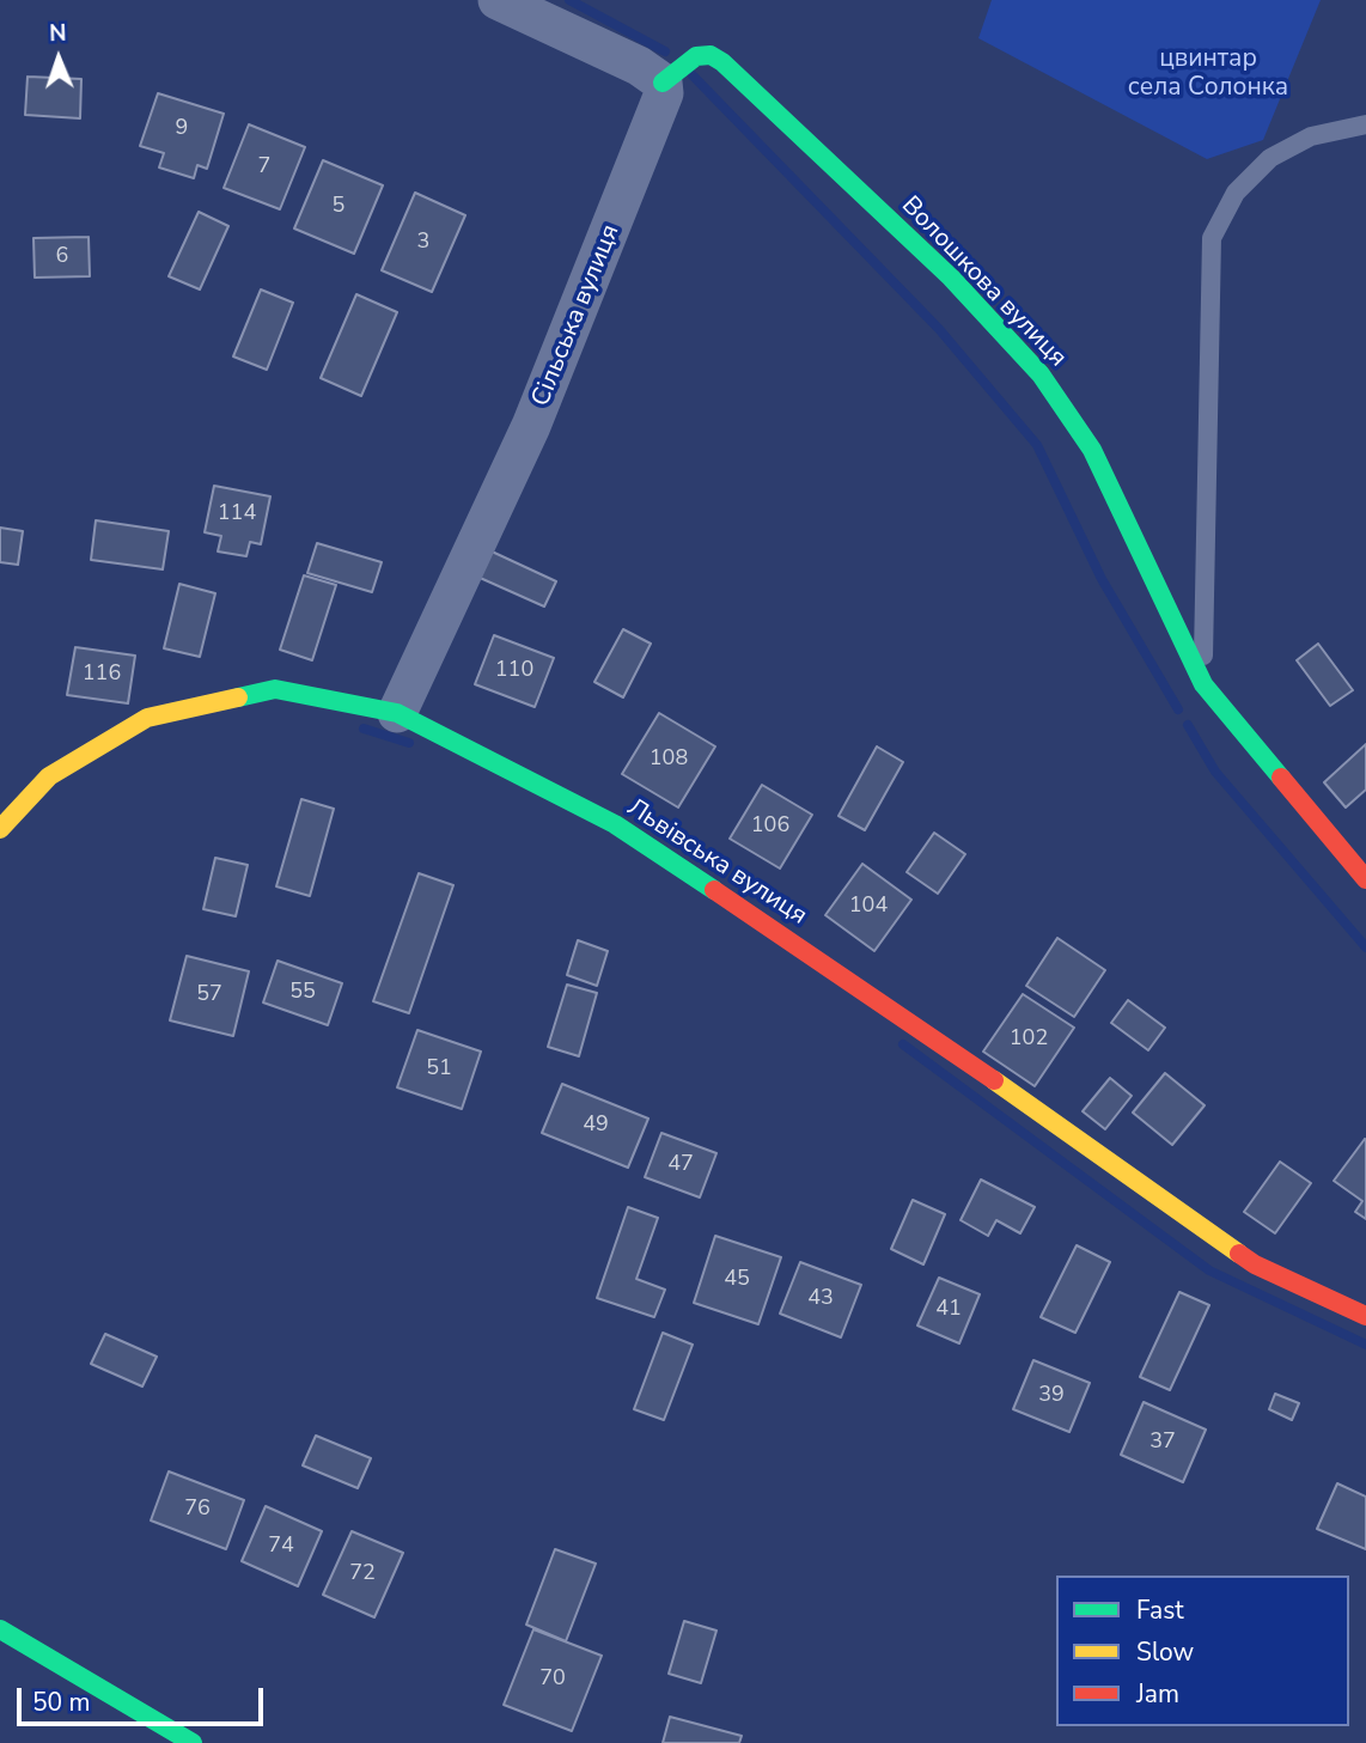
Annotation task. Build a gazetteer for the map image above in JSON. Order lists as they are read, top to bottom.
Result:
{
  "streets": {
    "street": ["Волошкова вулиця", "Сільська вулиця", "Львівська вулиця"]
  },
  "crossings": [
    ["Волошкова вулиця", "Сільська вулиця"],
    ["Сільська вулиця", "Львівська вулиця"]
  ],
  "parks": ["цвинтар села Солонка"],
  "house_numbers": [
    "9",
    "7",
    "5",
    "3",
    "6",
    "114",
    "110",
    "116",
    "108",
    "106",
    "104",
    "55",
    "57",
    "102",
    "51",
    "49",
    "47",
    "45",
    "43",
    "41",
    "39",
    "37",
    "76",
    "74",
    "72",
    "70"
  ],
  "legend": ["Fast", "Slow", "Jam"],
  "scale_bar": "50 m",
  "north": "top"
}
